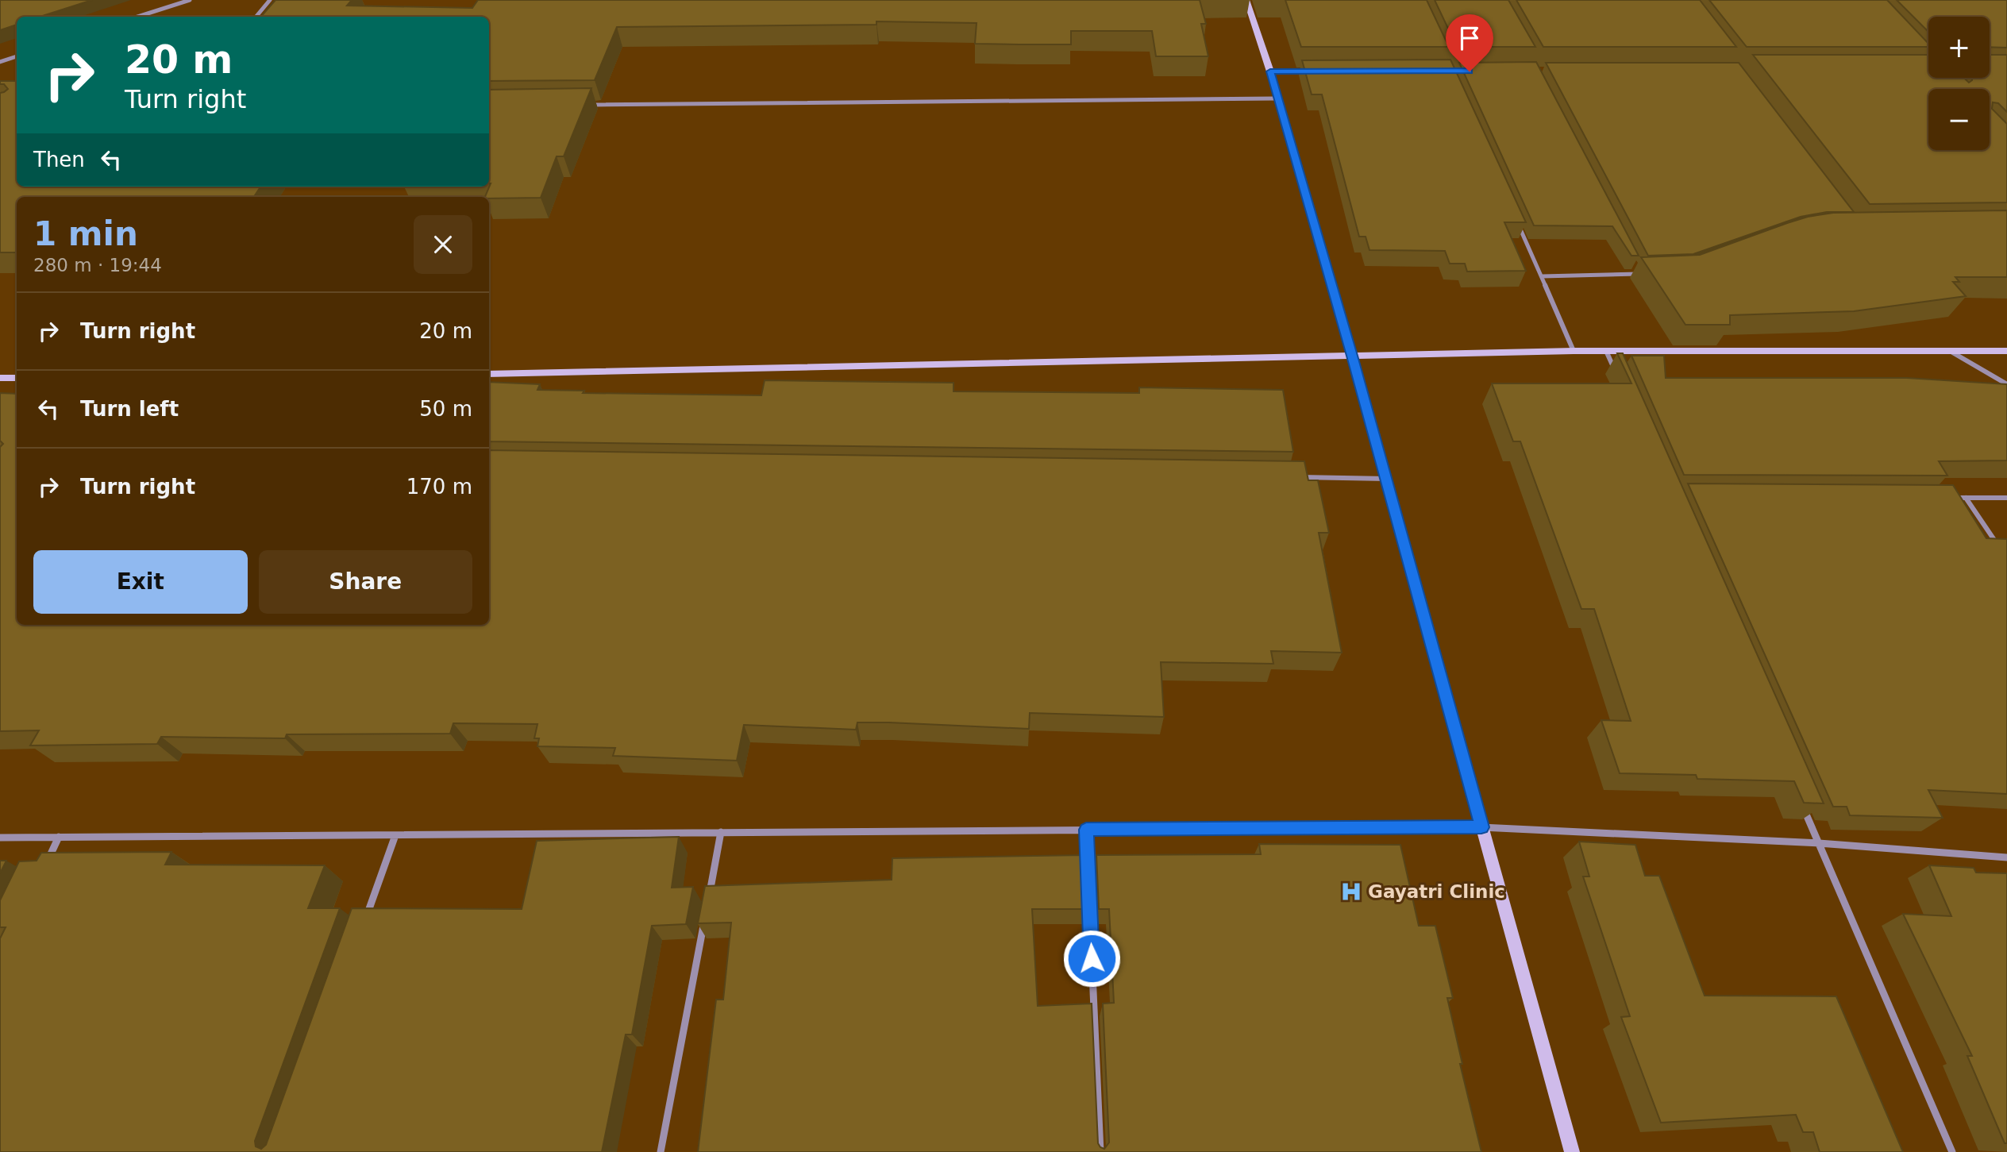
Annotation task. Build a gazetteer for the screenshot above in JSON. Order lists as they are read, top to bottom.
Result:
{
  "places": {
    "hospital": ["Gayatri Clinic"]
  },
  "page": {
    "map_buttons": ["+", "−"],
    "turn": ["20 m", "Turn right"],
    "then": "Then",
    "heading": ["1 min", "280 m · 19:44"],
    "list": [
      {
        "name": "Turn right",
        "value": "20 m"
      },
      {
        "name": "Turn left",
        "value": "50 m"
      },
      {
        "name": "Turn right",
        "value": "170 m"
      }
    ],
    "buttons": ["Exit", "Share"]
  }
}
